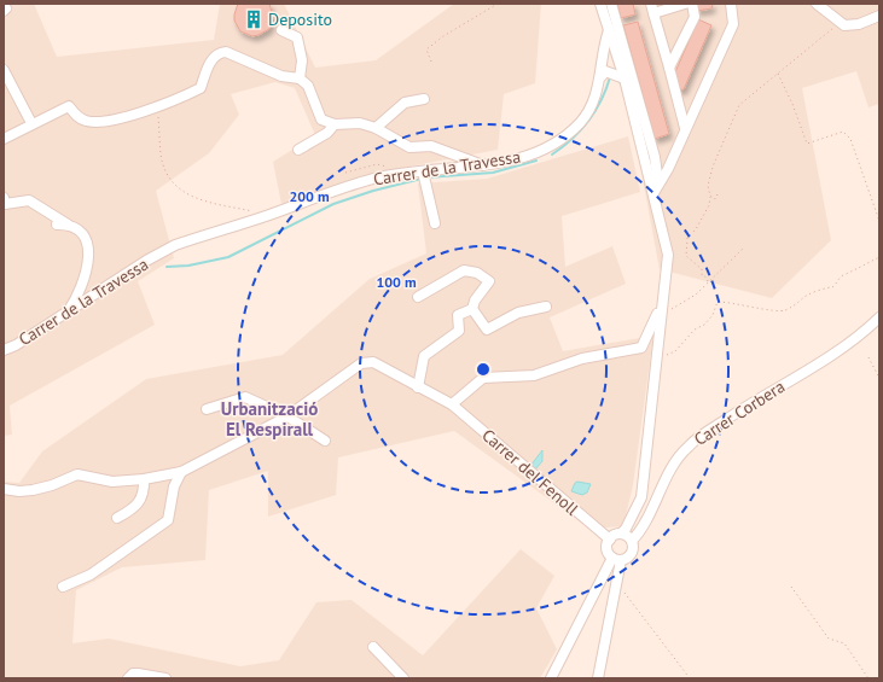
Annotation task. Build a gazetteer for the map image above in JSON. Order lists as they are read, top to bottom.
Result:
{
  "streets": {
    "street": ["Carrer de la Travessa", "Carrer Corbera", "Carrer del Fenoll"]
  },
  "crossings": [
    ["Carrer Corbera", "Carrer del Fenoll"]
  ],
  "districts": ["Urbanització El Respirall"],
  "places": {
    "building": ["Deposito"]
  },
  "rings": ["200 m", "100 m"]
}
